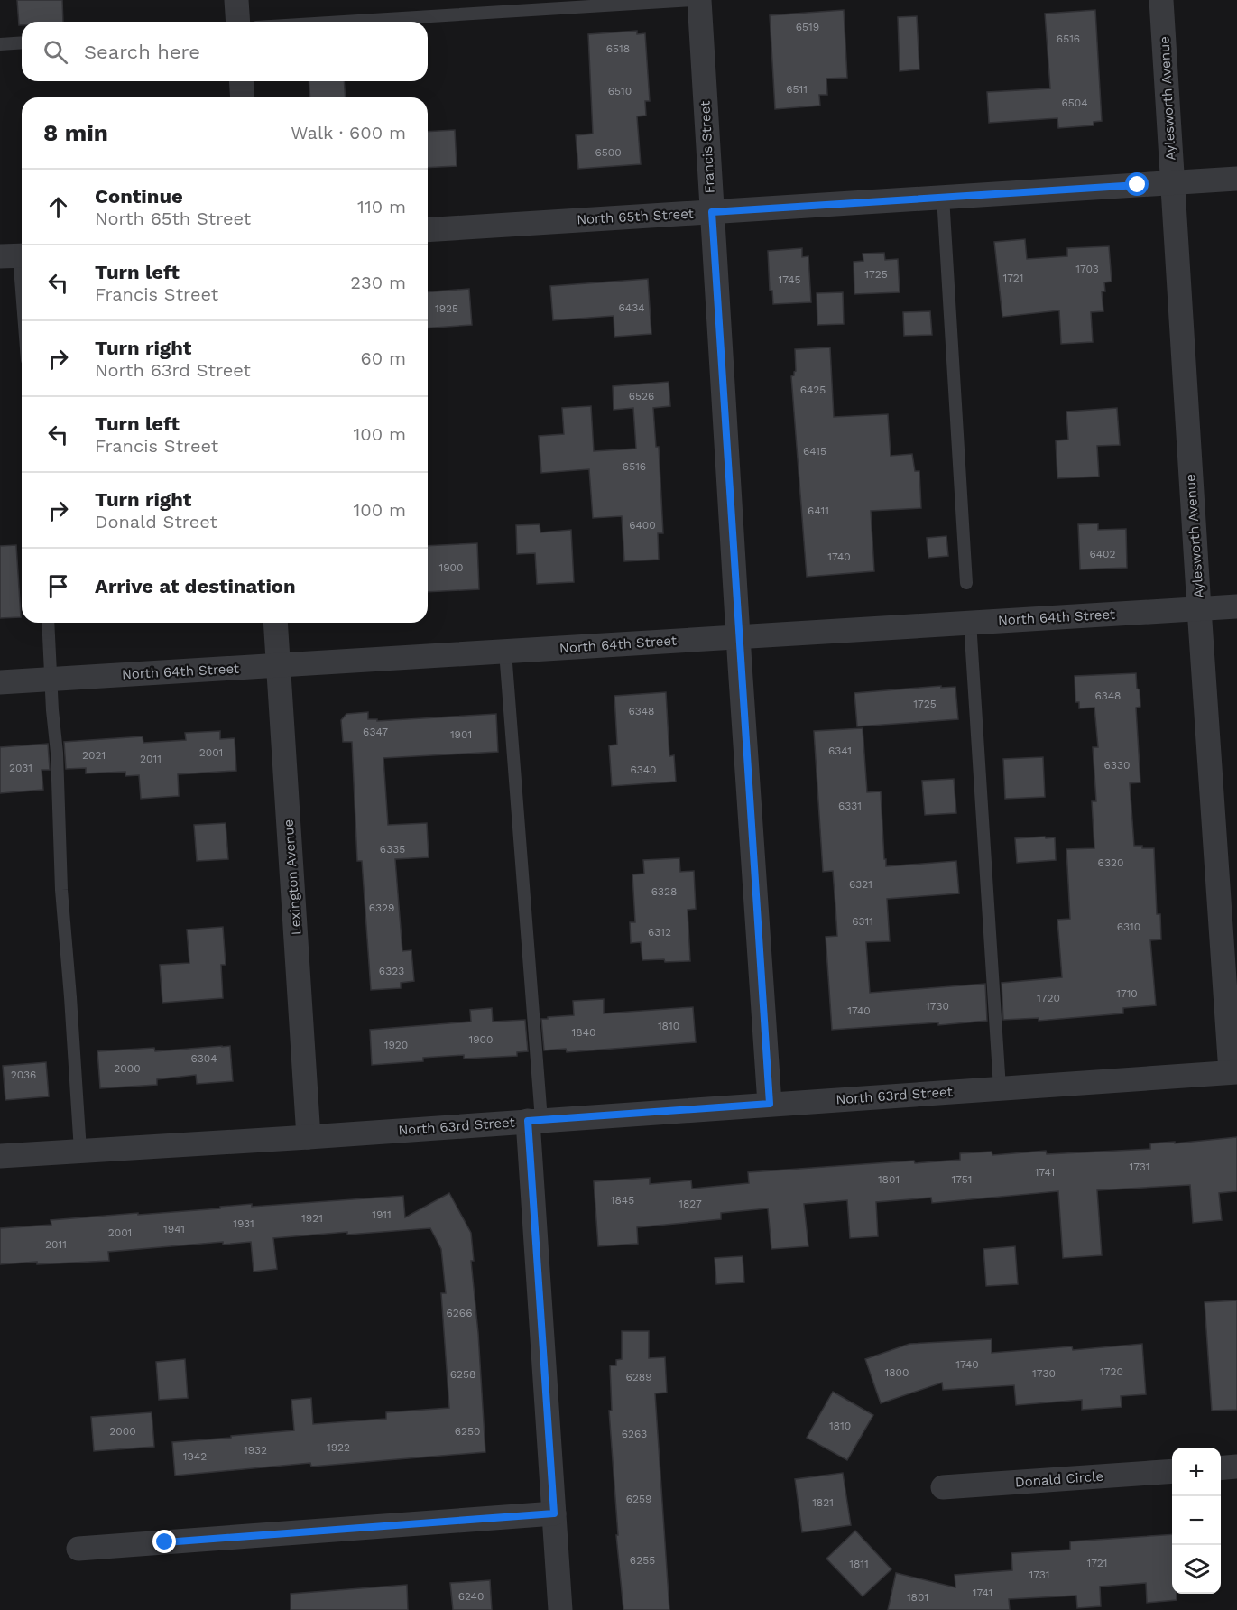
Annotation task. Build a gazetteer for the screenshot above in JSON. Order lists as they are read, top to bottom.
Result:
{
  "streets": {
    "street": [
      "Aylesworth Avenue",
      "Francis Street",
      "North 65th Street",
      "North 64th Street",
      "Lexington Avenue",
      "North 63rd Street",
      "Donald Circle"
    ]
  },
  "crossings": [
    ["Aylesworth Avenue", "North 65th Street"],
    ["Aylesworth Avenue", "North 64th Street"],
    ["Aylesworth Avenue", "North 63rd Street"],
    ["Francis Street", "North 65th Street"],
    ["Francis Street", "North 64th Street"],
    ["Francis Street", "North 63rd Street"],
    ["North 64th Street", "Lexington Avenue"],
    ["Lexington Avenue", "North 63rd Street"]
  ],
  "house_numbers": [
    "6519",
    "6516",
    "6518",
    "6511",
    "6510",
    "6504",
    "6500",
    "1703",
    "1725",
    "1721",
    "1745",
    "6434",
    "1925",
    "6425",
    "6526",
    "6415",
    "6516",
    "6411",
    "6400",
    "6402",
    "1740",
    "1900",
    "6348",
    "1725",
    "6348",
    "6347",
    "1901",
    "6341",
    "2001",
    "2021",
    "2011",
    "6330",
    "2031",
    "6340",
    "6331",
    "6335",
    "6320",
    "6321",
    "6328",
    "6329",
    "6311",
    "6310",
    "6312",
    "6323",
    "1710",
    "1720",
    "1730",
    "1740",
    "1810",
    "1840",
    "1900",
    "1920",
    "6304",
    "2000",
    "2036",
    "1731",
    "1741",
    "1801",
    "1751",
    "1845",
    "1827",
    "1911",
    "1921",
    "1931",
    "1941",
    "2001",
    "2011",
    "6266",
    "1740",
    "1720",
    "1800",
    "1730",
    "6258",
    "6289",
    "1810",
    "2000",
    "6250",
    "6263",
    "1922",
    "1932",
    "1942",
    "6259",
    "1821",
    "6255",
    "1721",
    "1811",
    "1731",
    "1741",
    "6240",
    "1801"
  ],
  "page": {
    "search": "Search here",
    "heading": ["8 min", "Walk · 600 m"],
    "list": [
      ["Continue", "North 65th Street", "110 m"],
      ["Turn left", "Francis Street", "230 m"],
      ["Turn right", "North 63rd Street", "60 m"],
      ["Turn left", "Francis Street", "100 m"],
      ["Turn right", "Donald Street", "100 m"],
      "Arrive at destination"
    ],
    "map_buttons": ["+", "−"]
  }
}
